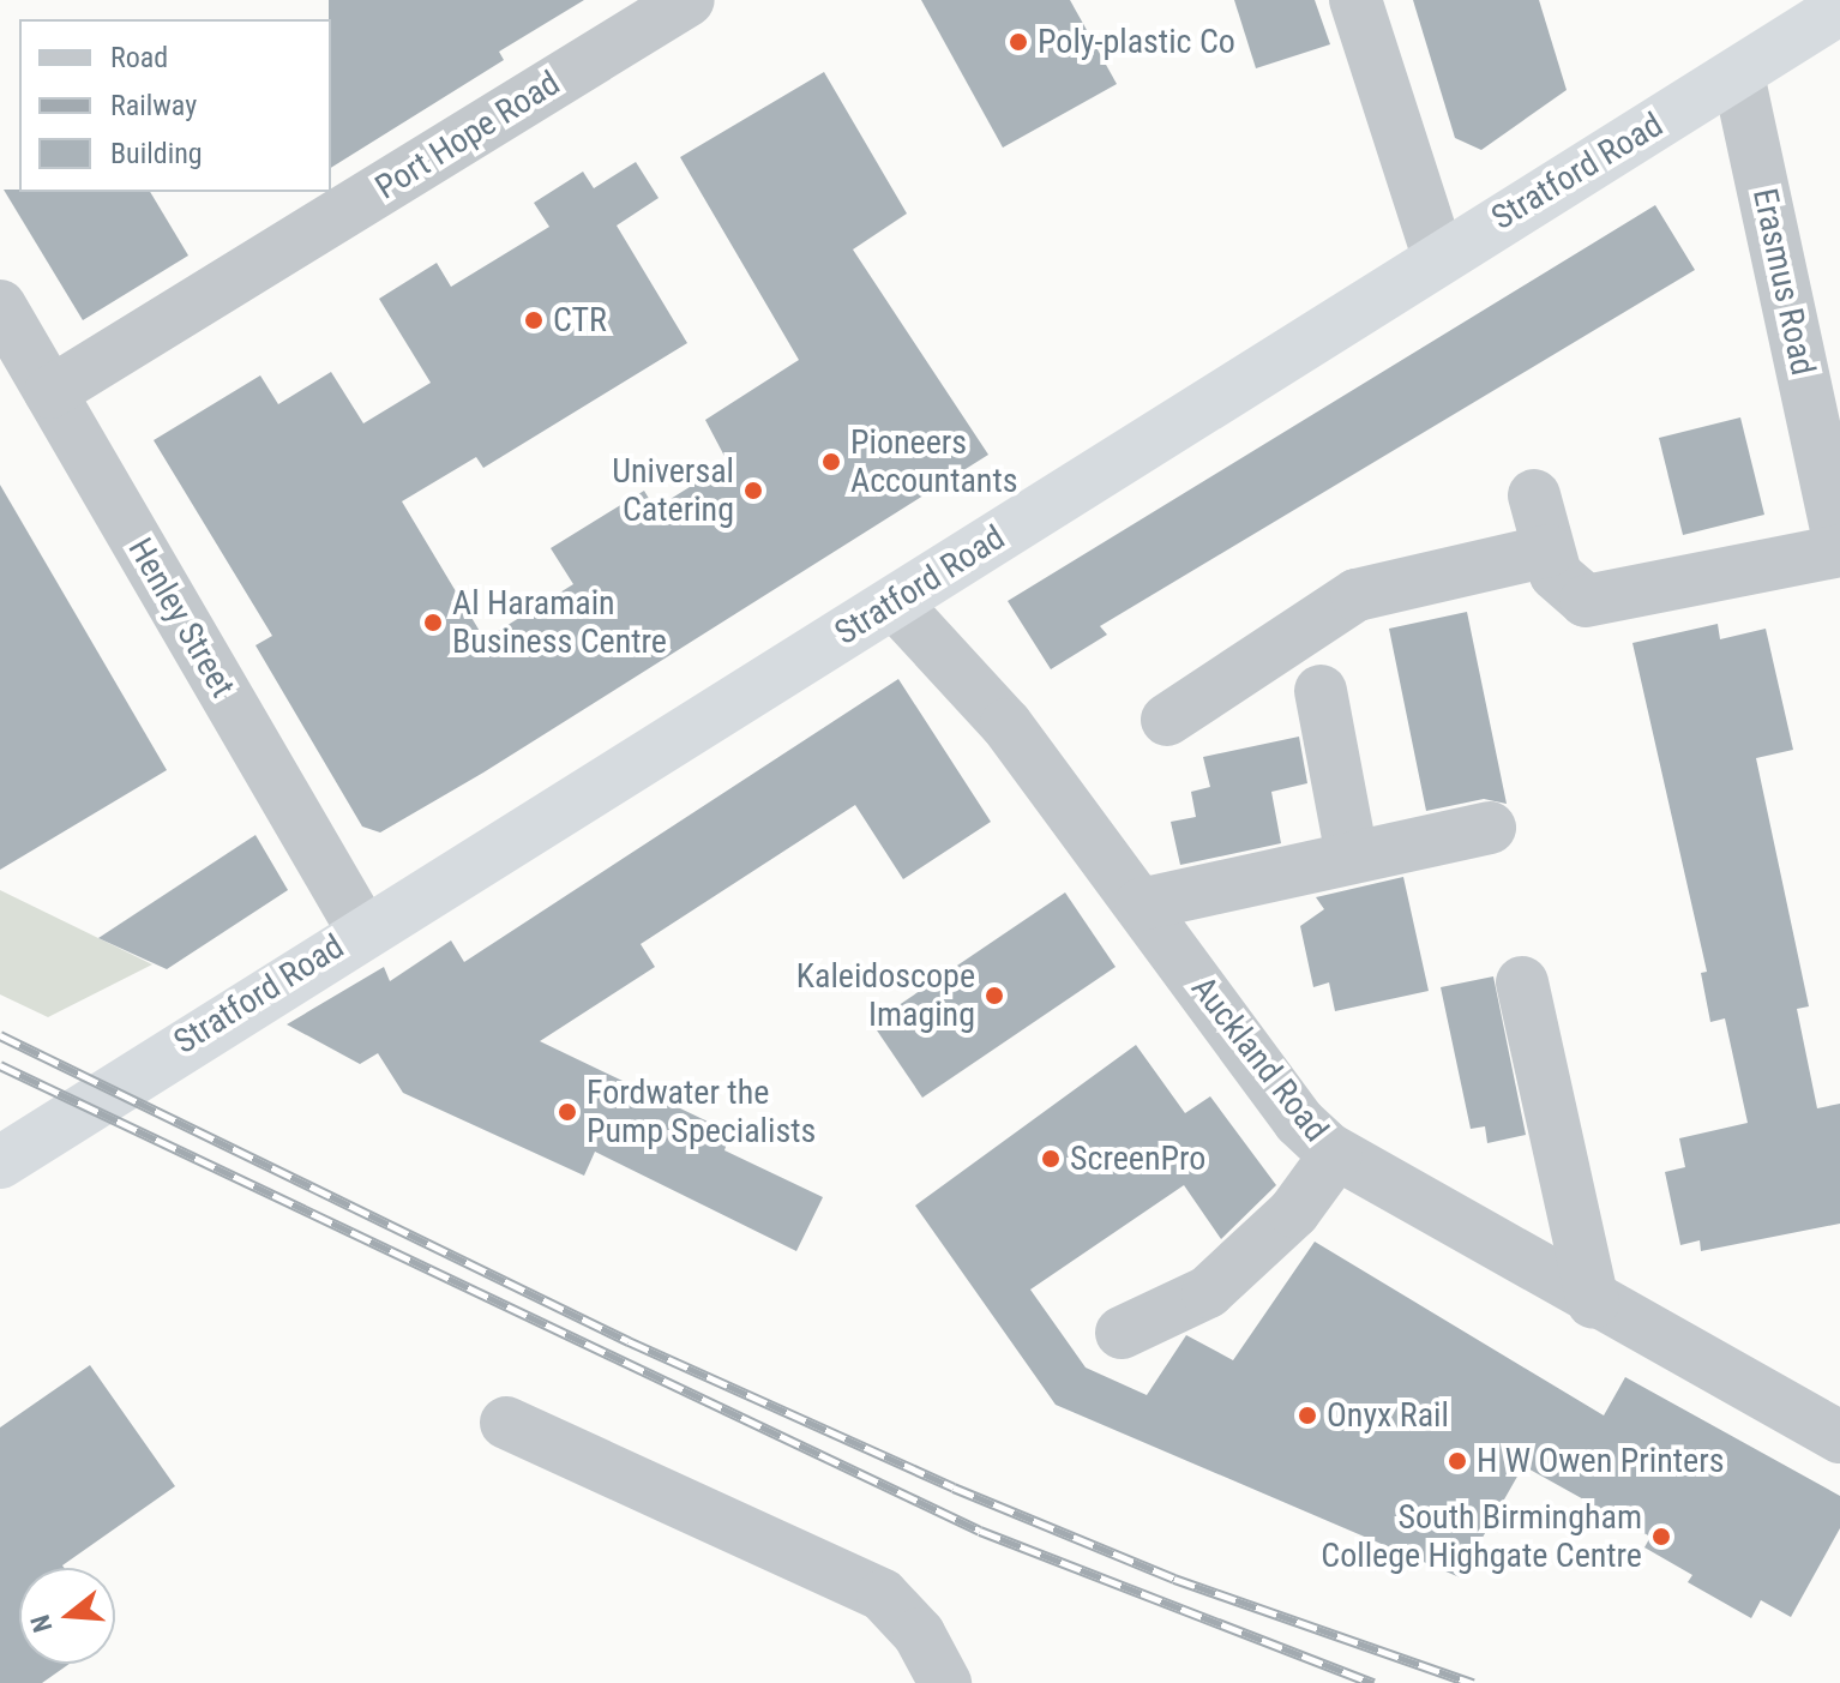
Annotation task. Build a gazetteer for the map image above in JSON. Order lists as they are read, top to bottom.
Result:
{
  "streets": {
    "highway": ["Stratford Road"],
    "street": [
      "Port Hope Road",
      "Erasmus Road",
      "Henley Street",
      "Auckland Road"
    ]
  },
  "crossings": [
    ["Port Hope Road", "Henley Street"],
    ["Stratford Road", "Erasmus Road"],
    ["Stratford Road", "Henley Street"],
    ["Stratford Road", "Auckland Road"]
  ],
  "places": [
    "Poly-plastic Co",
    "CTR",
    "Pioneers Accountants",
    "Universal Catering",
    "Al Haramain Business Centre",
    "Kaleidoscope Imaging",
    "Fordwater the Pump Specialists",
    "ScreenPro",
    "Onyx Rail",
    "H W Owen Printers",
    "South Birmingham College Highgate Centre"
  ],
  "legend": ["Road", "Railway", "Building"],
  "north": "left"
}
